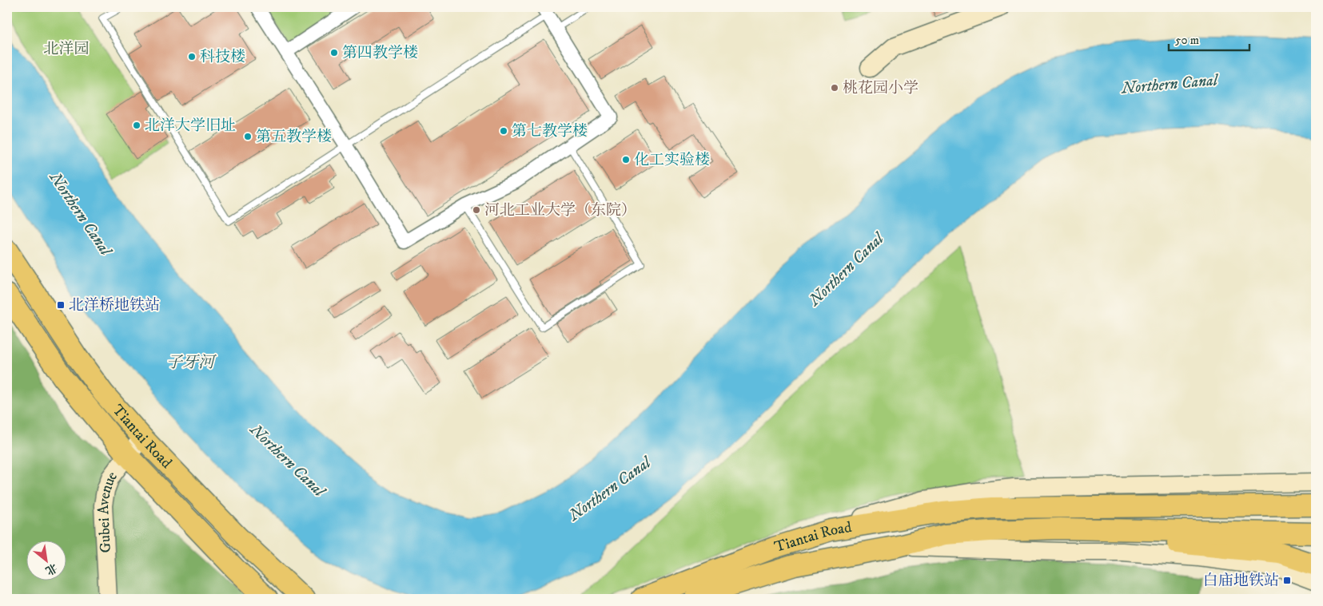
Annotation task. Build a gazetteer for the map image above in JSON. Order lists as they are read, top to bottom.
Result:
{
  "streets": {
    "main road": ["Tiantai Road"],
    "street": ["Gubei Avenue"]
  },
  "crossings": [
    ["Tiantai Road", "Gubei Avenue"]
  ],
  "water": ["Northern Canal", "子牙河"],
  "parks": ["北洋园"],
  "places": {
    "other": [
      "第四教学楼",
      "科技楼",
      "桃花园小学",
      "北洋大学旧址",
      "第七教学楼",
      "第五教学楼",
      "化工实验楼",
      "河北工业大学（东院）"
    ],
    "transit": ["北洋桥地铁站", "白庙地铁站"]
  },
  "scale_bar": "50 m",
  "north": "bottom right"
}
